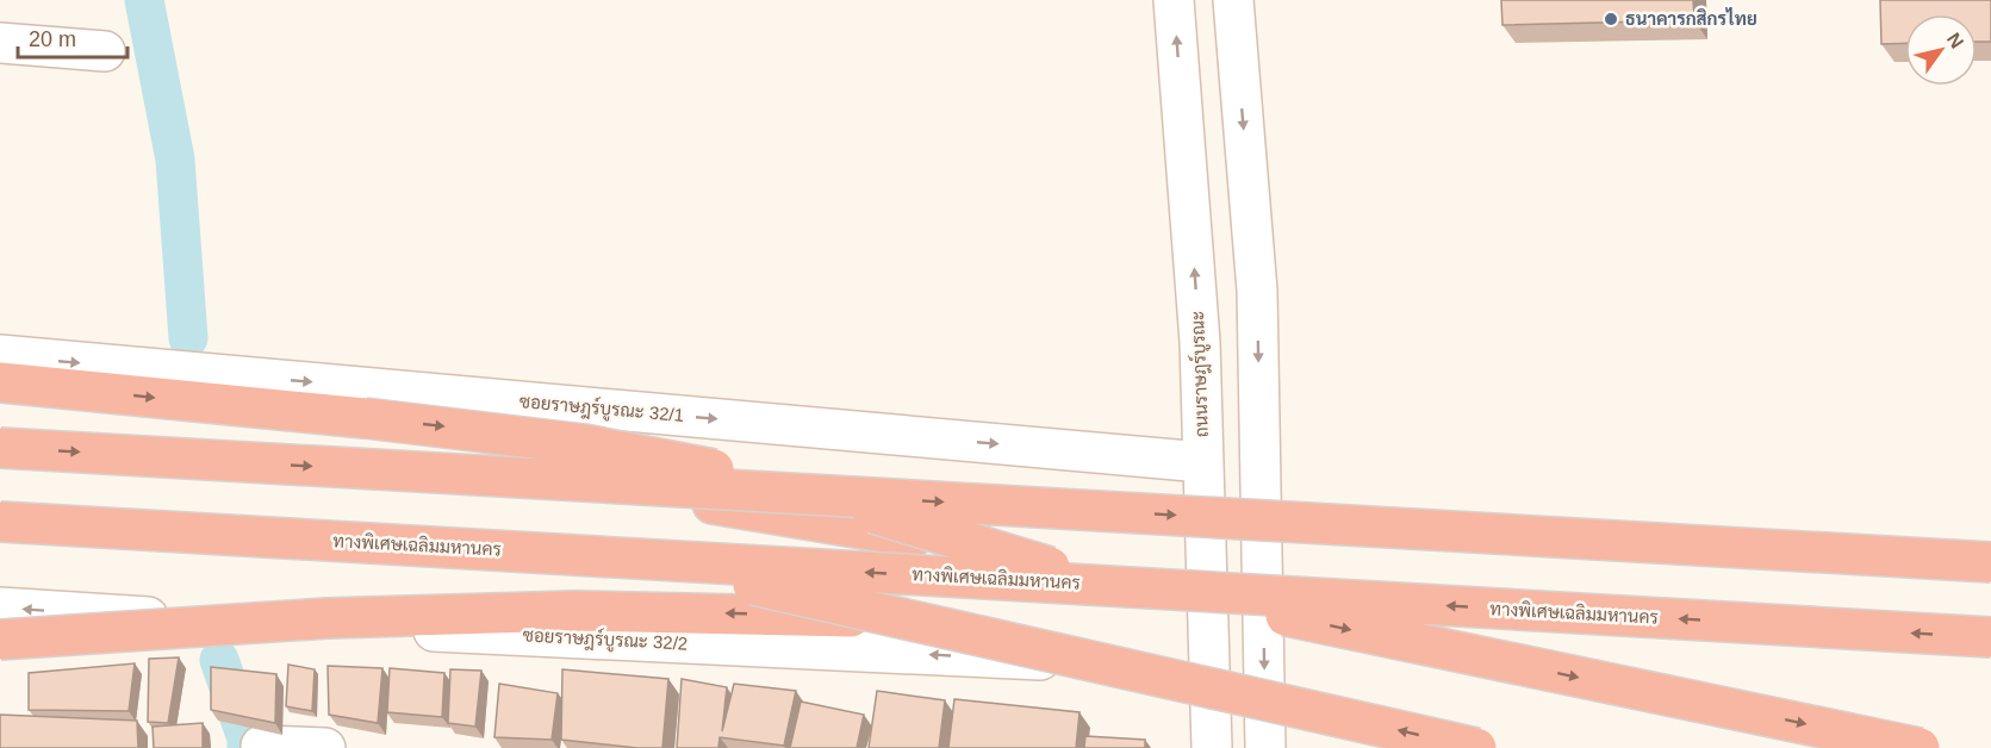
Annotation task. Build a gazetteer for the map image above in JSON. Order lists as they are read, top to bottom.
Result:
{
  "streets": {
    "highway": ["ทางพิเศษเฉลิมมหานคร"],
    "street": ["ถนนราษฎร์บูรณะ", "ซอยราษฎร์บูรณะ 32/1", "ซอยราษฎร์บูรณะ 32/2"]
  },
  "crossings": [
    ["ถนนราษฎร์บูรณะ", "ซอยราษฎร์บูรณะ 32/1"],
    ["ถนนราษฎร์บูรณะ", "ซอยราษฎร์บูรณะ 32/2"]
  ],
  "one_way": ["ซอยราษฎร์บูรณะ 32/1", "ซอยราษฎร์บูรณะ 32/2"],
  "places": ["ธนาคารกสิกรไทย"],
  "scale_bar": "20 m",
  "north": "top right"
}
